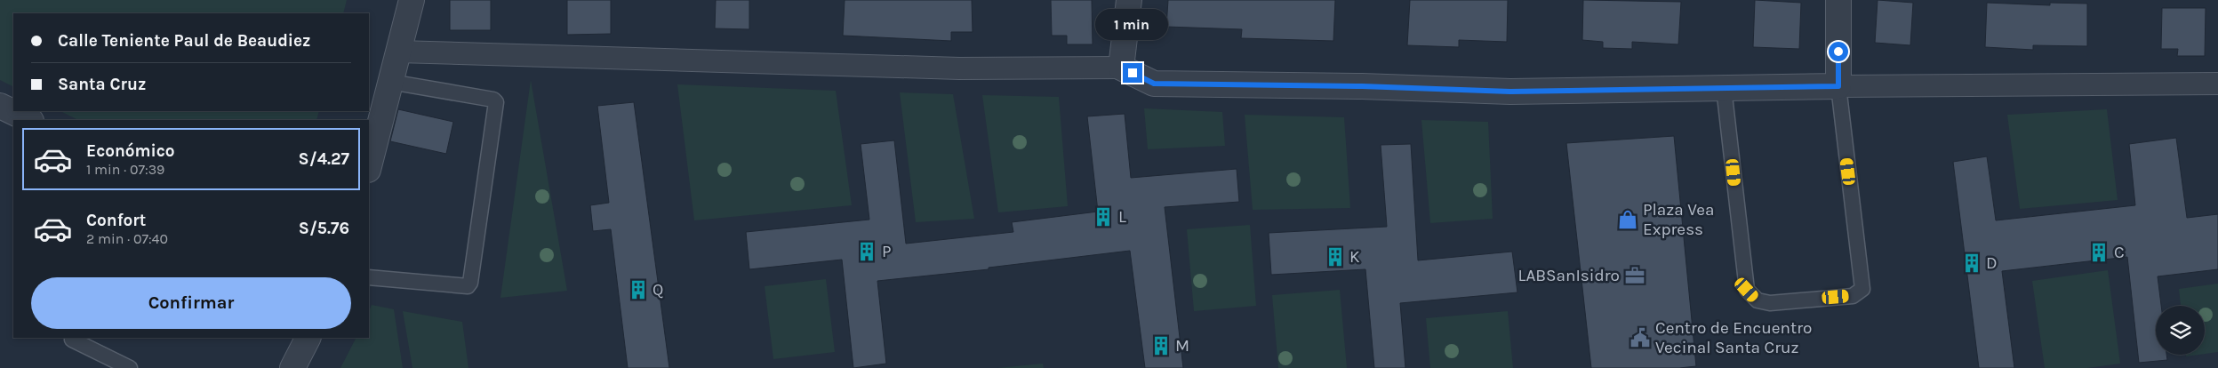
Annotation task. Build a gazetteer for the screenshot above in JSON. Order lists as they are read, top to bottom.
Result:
{
  "places": {
    "building": [
      "L",
      "P",
      "C",
      "K",
      "D",
      "Q",
      "M"
    ],
    "shop": ["Plaza Vea Express"],
    "office": ["LABSanIsidro"],
    "public building": ["Centro de Encuentro Vecinal Santa Cruz"]
  },
  "page": {
    "bubble": "1 min",
    "banner": ["Calle Teniente Paul de Beaudiez", "Santa Cruz"],
    "list": [
      {
        "name": "Económico",
        "note": "1 min · 07:39",
        "value": "S/4.27"
      },
      {
        "name": "Confort",
        "note": "2 min · 07:40",
        "value": "S/5.76"
      }
    ],
    "buttons": "Confirmar"
  }
}
